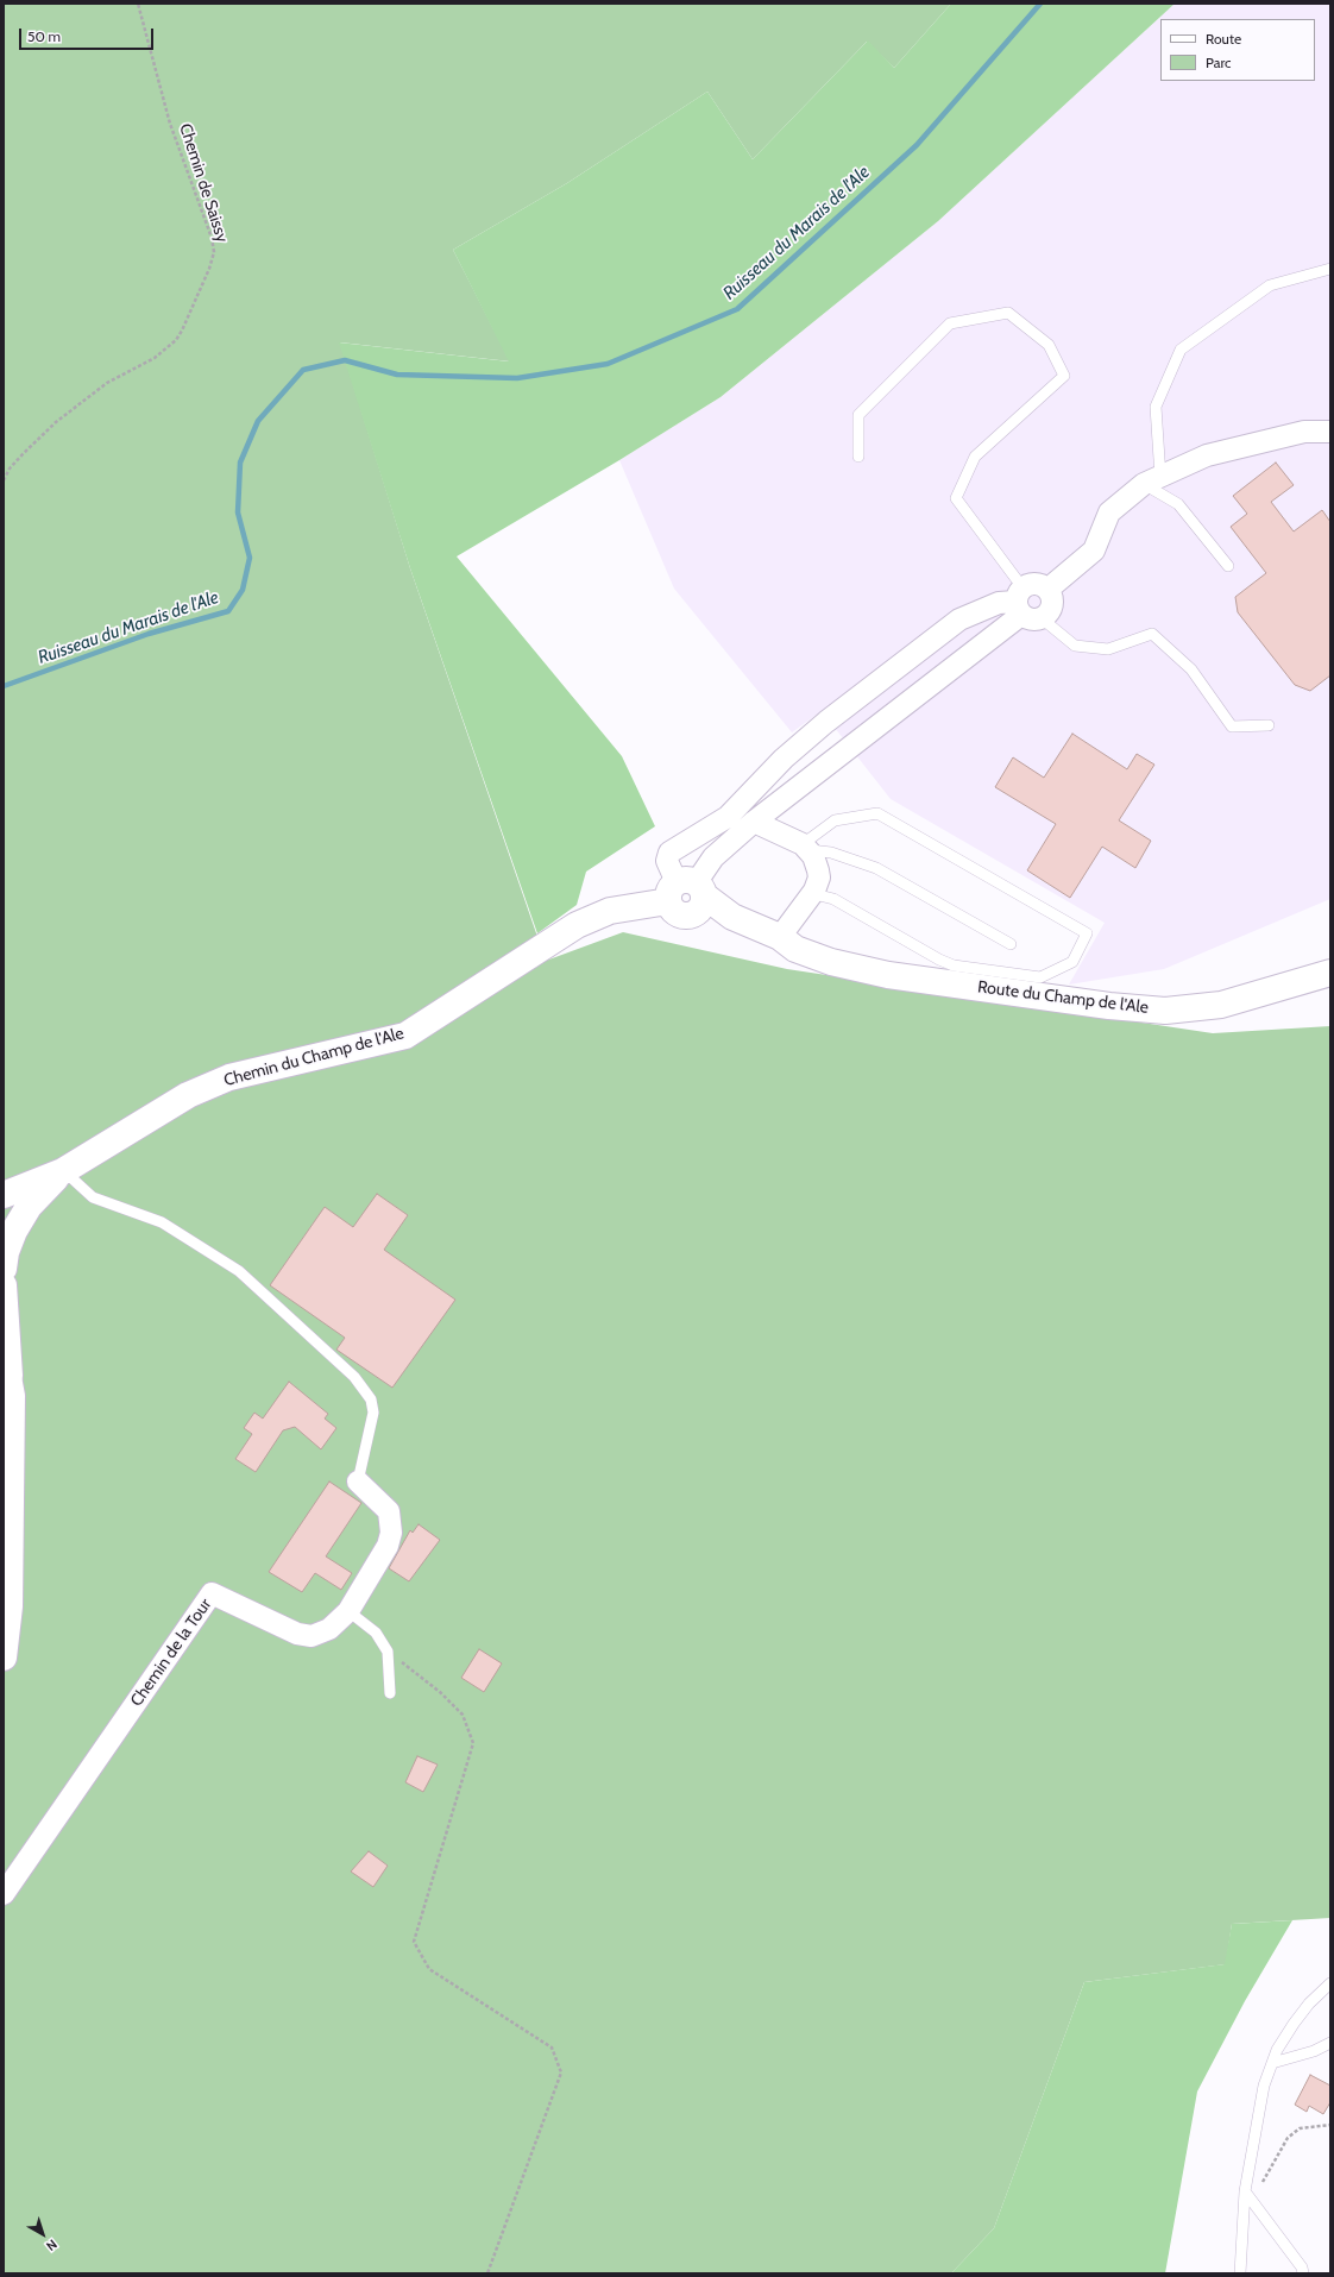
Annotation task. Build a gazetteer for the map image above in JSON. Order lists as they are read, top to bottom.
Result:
{
  "streets": {
    "street": ["Route du Champ de l'Ale", "Chemin du Champ de l'Ale", "Chemin de la Tour"],
    "path": ["Chemin de Saissy"]
  },
  "crossings": [
    ["Route du Champ de l'Ale", "Chemin du Champ de l'Ale"]
  ],
  "water": ["Ruisseau du Marais de l'Ale"],
  "legend": ["Route", "Parc"],
  "scale_bar": "50 m",
  "north": "bottom right"
}
